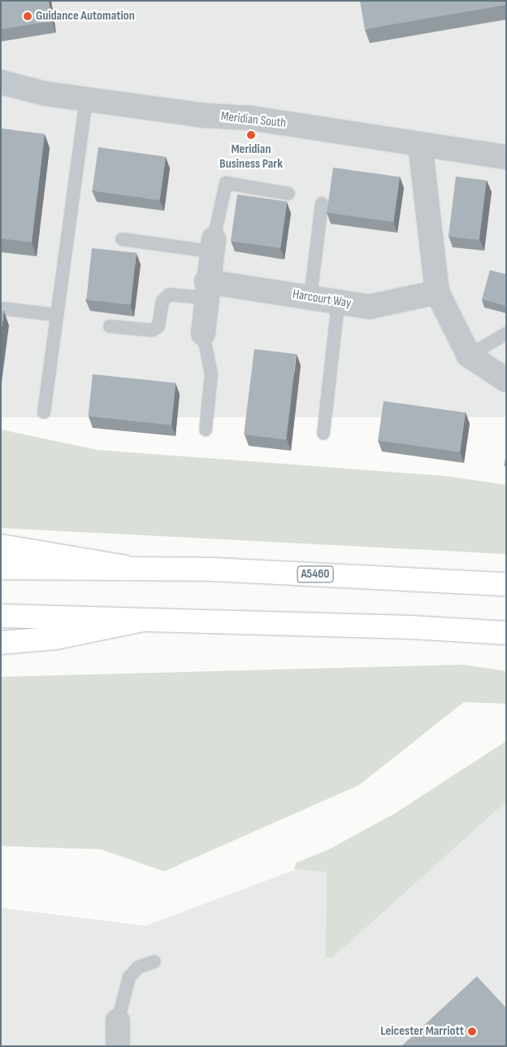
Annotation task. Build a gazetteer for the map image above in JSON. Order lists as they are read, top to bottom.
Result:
{
  "streets": {
    "highway": ["A5460"],
    "street": ["Meridian South", "Harcourt Way"]
  },
  "places": ["Guidance Automation", "Meridian Business Park", "Leicester Marriott"]
}
